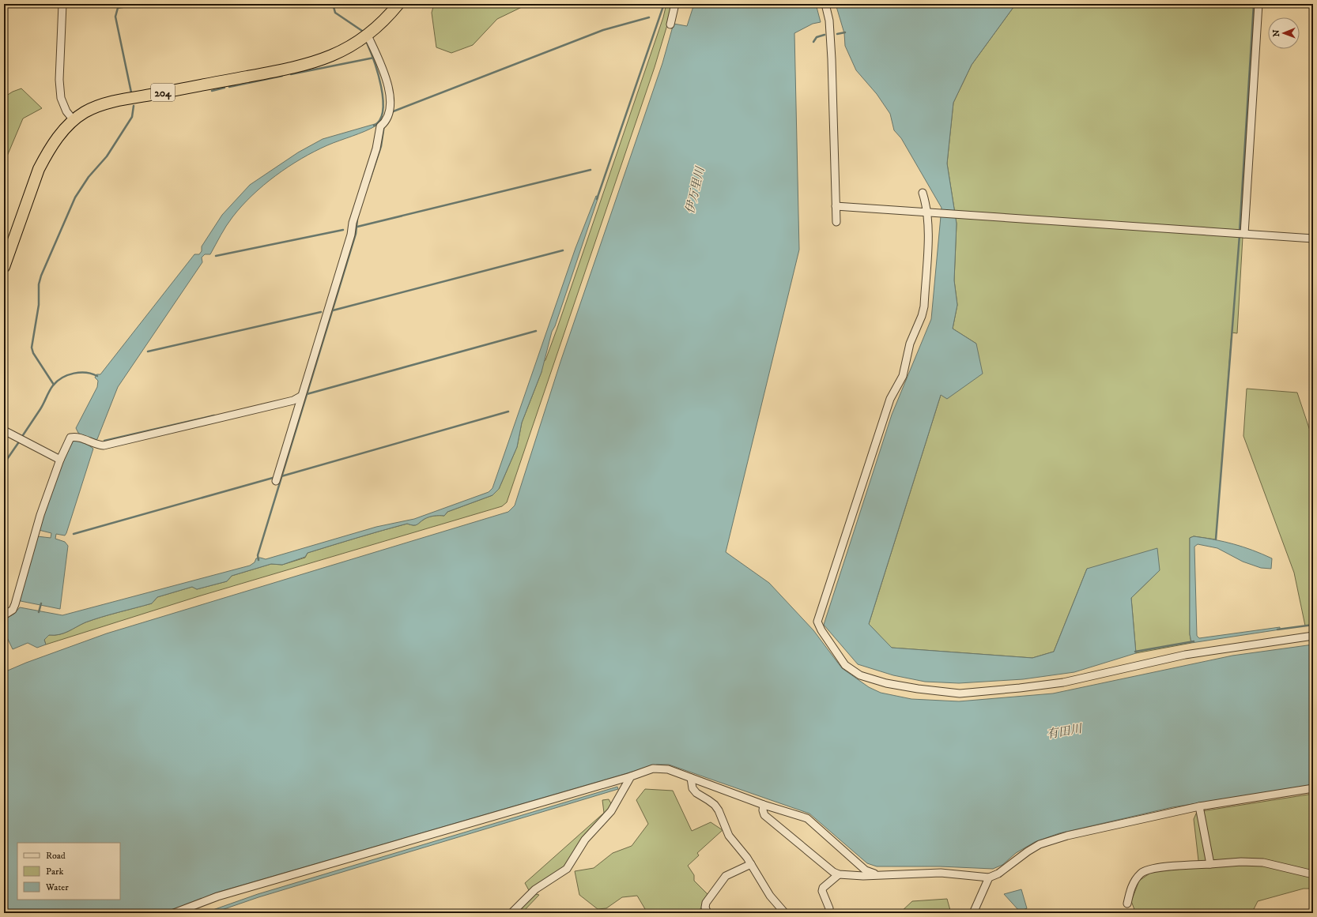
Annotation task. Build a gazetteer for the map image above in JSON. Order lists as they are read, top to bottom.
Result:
{
  "streets": {
    "highway": ["204"]
  },
  "water": ["伊万里川", "有田川"],
  "legend": ["Road", "Park", "Water"],
  "north": "left"
}
